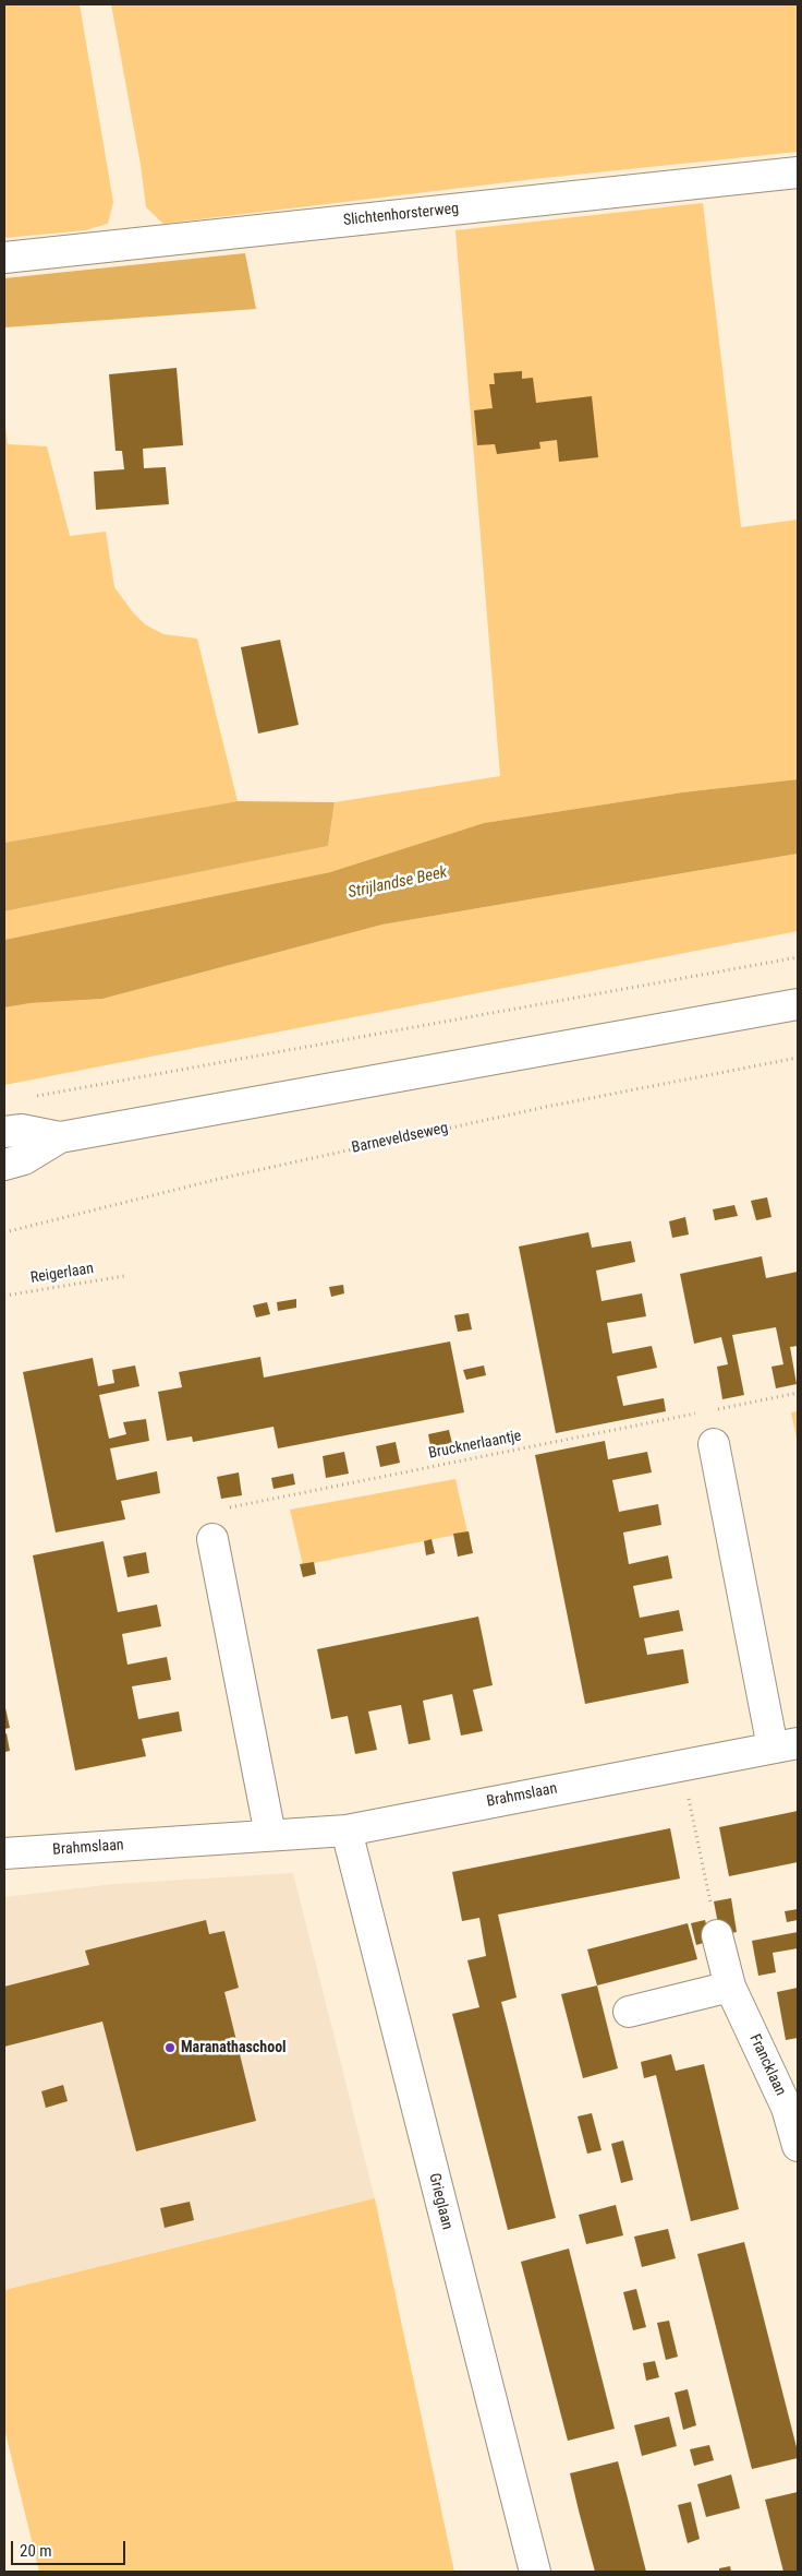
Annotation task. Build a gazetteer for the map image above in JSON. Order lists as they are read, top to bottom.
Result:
{
  "streets": {
    "street": [
      "Slichtenhorsterweg",
      "Brahmslaan",
      "Francklaan",
      "Grieglaan"
    ],
    "path": ["Barneveldseweg", "Reigerlaan", "Brucknerlaantje"]
  },
  "crossings": [
    ["Brahmslaan", "Grieglaan"]
  ],
  "water": ["Strijlandse Beek"],
  "places": ["Maranathaschool"],
  "scale_bar": "20 m"
}
